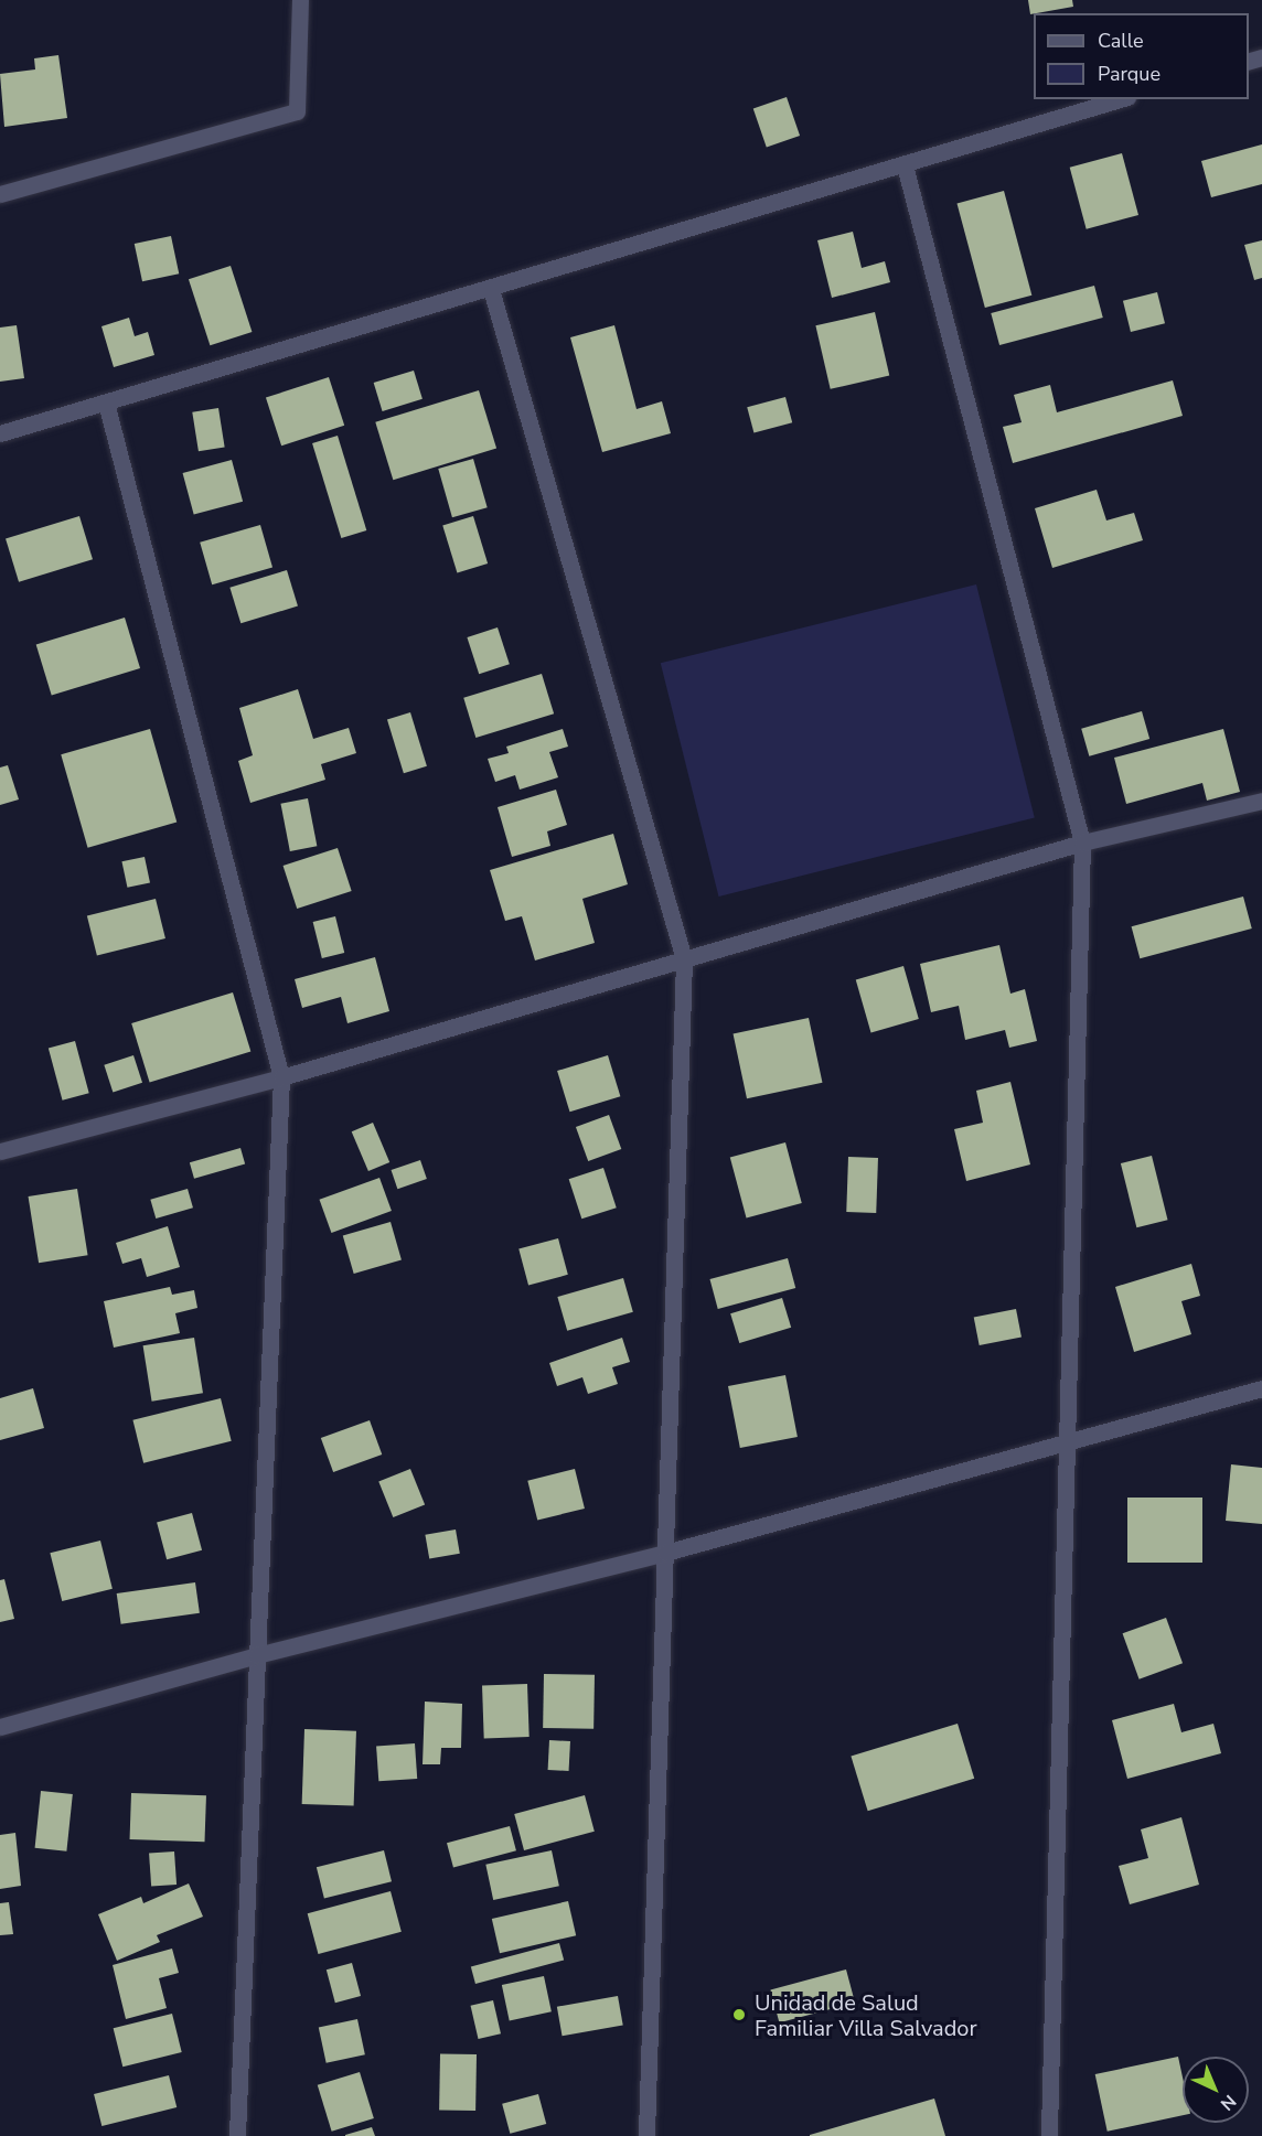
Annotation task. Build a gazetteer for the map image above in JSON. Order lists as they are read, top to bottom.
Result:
{
  "places": ["Unidad de Salud Familiar Villa Salvador"],
  "legend": ["Calle", "Parque"],
  "north": "bottom right"
}
